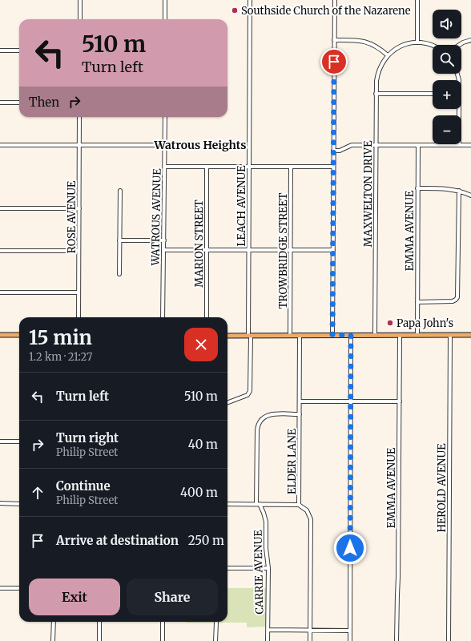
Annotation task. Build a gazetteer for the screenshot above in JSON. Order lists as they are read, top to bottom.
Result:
{
  "streets": {
    "street": [
      "MAXWELTON DRIVE",
      "LEACH AVENUE",
      "ROSE AVENUE",
      "WATROUS AVENUE",
      "EMMA AVENUE",
      "MARION STREET",
      "TROWBRIDGE STREET",
      "ELDER LANE",
      "HEROLD AVENUE",
      "CARRIE AVENUE"
    ]
  },
  "crossings": [
    ["ELDER LANE", "CARRIE AVENUE"]
  ],
  "districts": ["Watrous Heights"],
  "places": ["Southside Church of the Nazarene", "Papa John's"],
  "page": {
    "map_buttons": ["+", "−"],
    "turn": ["510 m", "Turn left"],
    "then": "Then",
    "heading": ["15 min", "1.2 km · 21:27"],
    "list": [
      {
        "name": "Turn left",
        "value": "510 m"
      },
      {
        "name": "Turn right",
        "note": "Philip Street",
        "value": "40 m"
      },
      {
        "name": "Continue",
        "note": "Philip Street",
        "value": "400 m"
      },
      {
        "name": "Arrive at destination",
        "value": "250 m"
      }
    ],
    "buttons": ["Exit", "Share"]
  }
}
